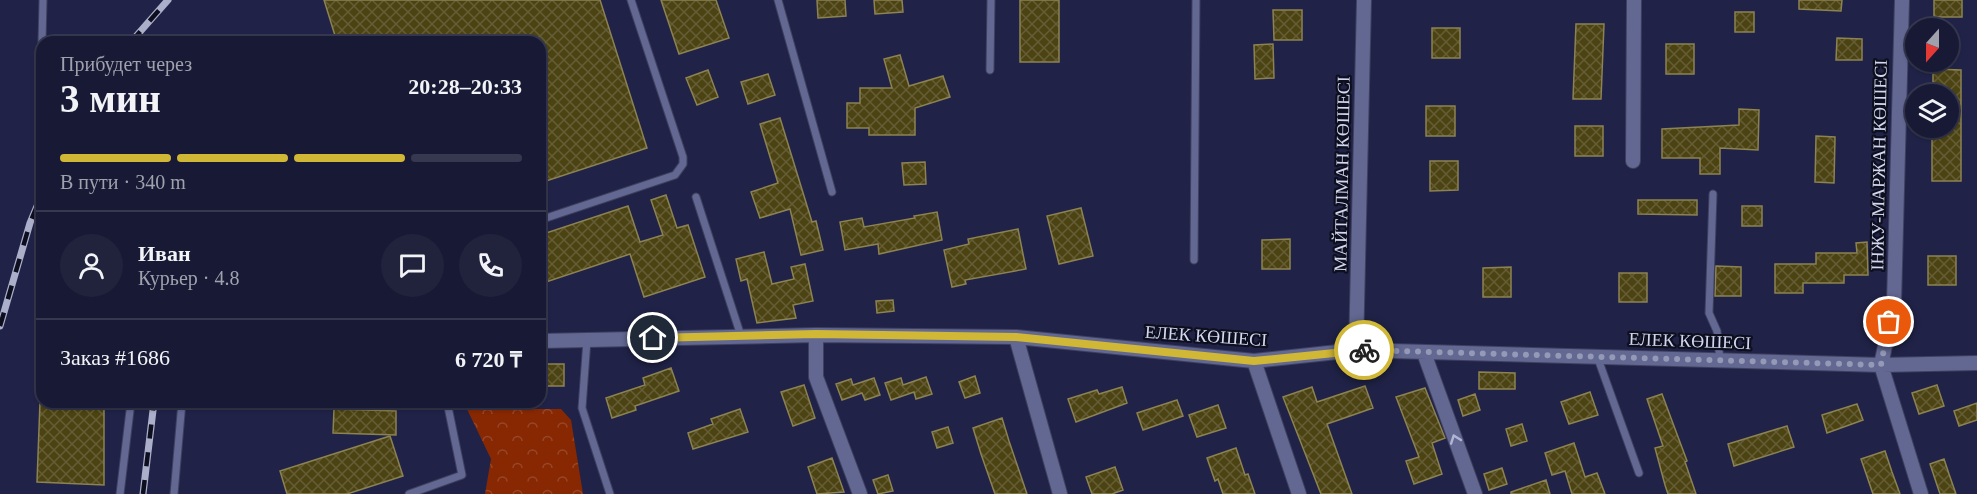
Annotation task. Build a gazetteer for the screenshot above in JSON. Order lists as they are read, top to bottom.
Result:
{
  "streets": {
    "street": ["ІНЖУ-МАРЖАН КӨШЕСІ", "МАЙТАЛМАН КӨШЕСІ", "ЕЛЕК КӨШЕСІ"]
  },
  "crossings": [
    ["ІНЖУ-МАРЖАН КӨШЕСІ", "ЕЛЕК КӨШЕСІ"],
    ["МАЙТАЛМАН КӨШЕСІ", "ЕЛЕК КӨШЕСІ"]
  ],
  "north": "bottom",
  "page": {
    "heading": ["3 мин", "Прибудет через", "20:28–20:33"],
    "panel": [
      "Иван",
      "Курьер · 4.8",
      "Заказ #1686",
      "6 720 ₸"
    ],
    "bar": "В пути · 340 m"
  }
}
